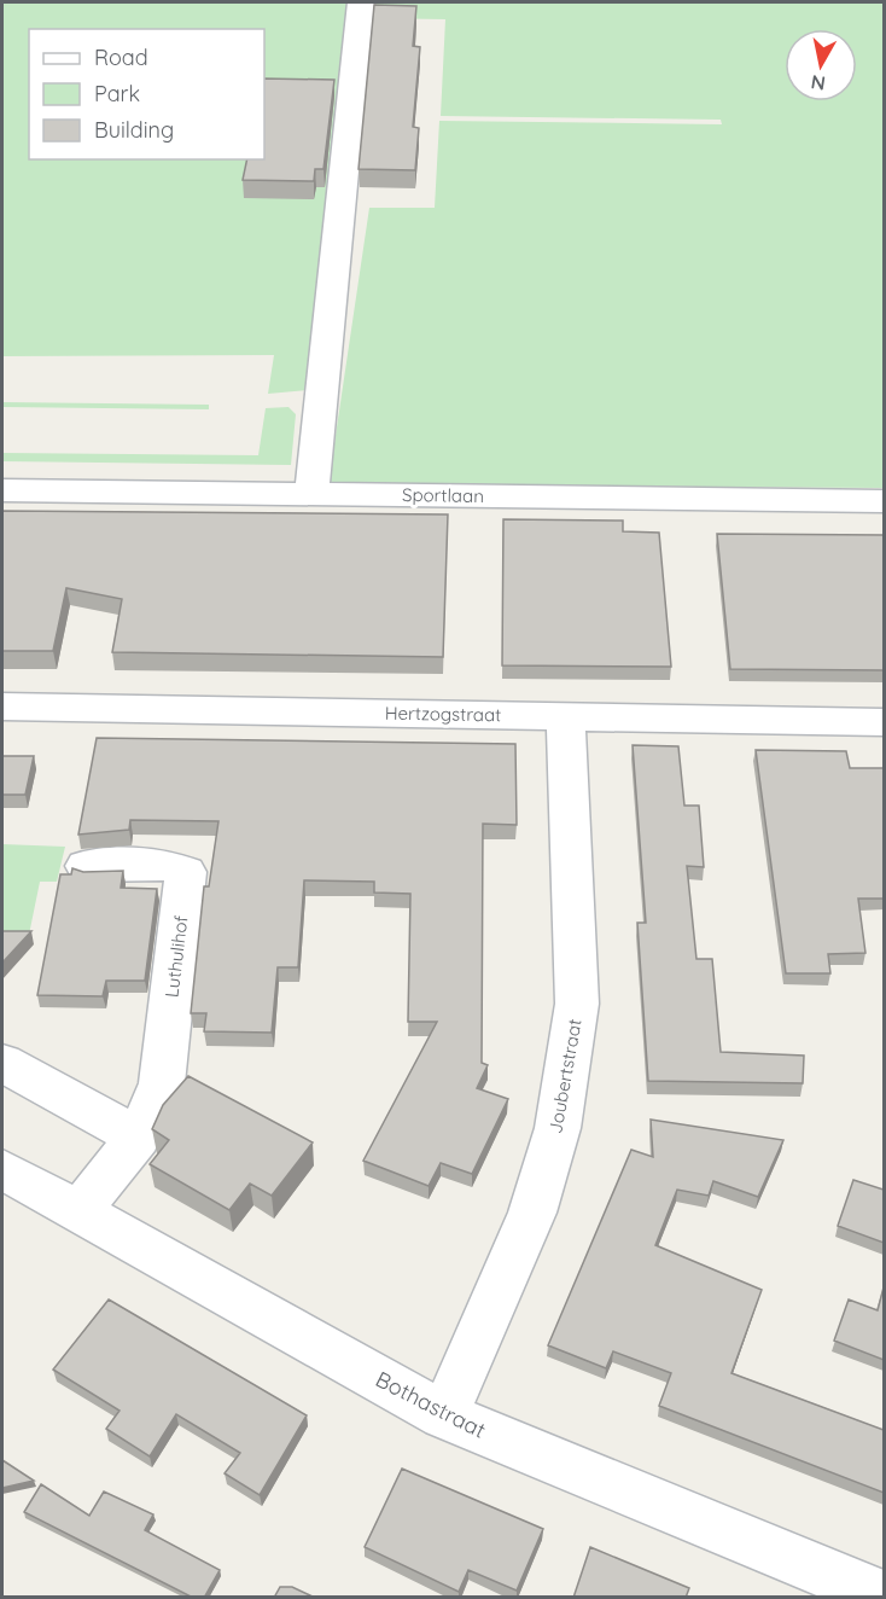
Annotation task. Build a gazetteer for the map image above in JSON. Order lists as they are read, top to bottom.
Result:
{
  "streets": {
    "street": [
      "Sportlaan",
      "Hertzogstraat",
      "Luthulihof",
      "Joubertstraat",
      "Bothastraat"
    ]
  },
  "crossings": [
    ["Hertzogstraat", "Joubertstraat"],
    ["Luthulihof", "Bothastraat"],
    ["Joubertstraat", "Bothastraat"]
  ],
  "legend": ["Road", "Park", "Building"],
  "north": "bottom"
}
